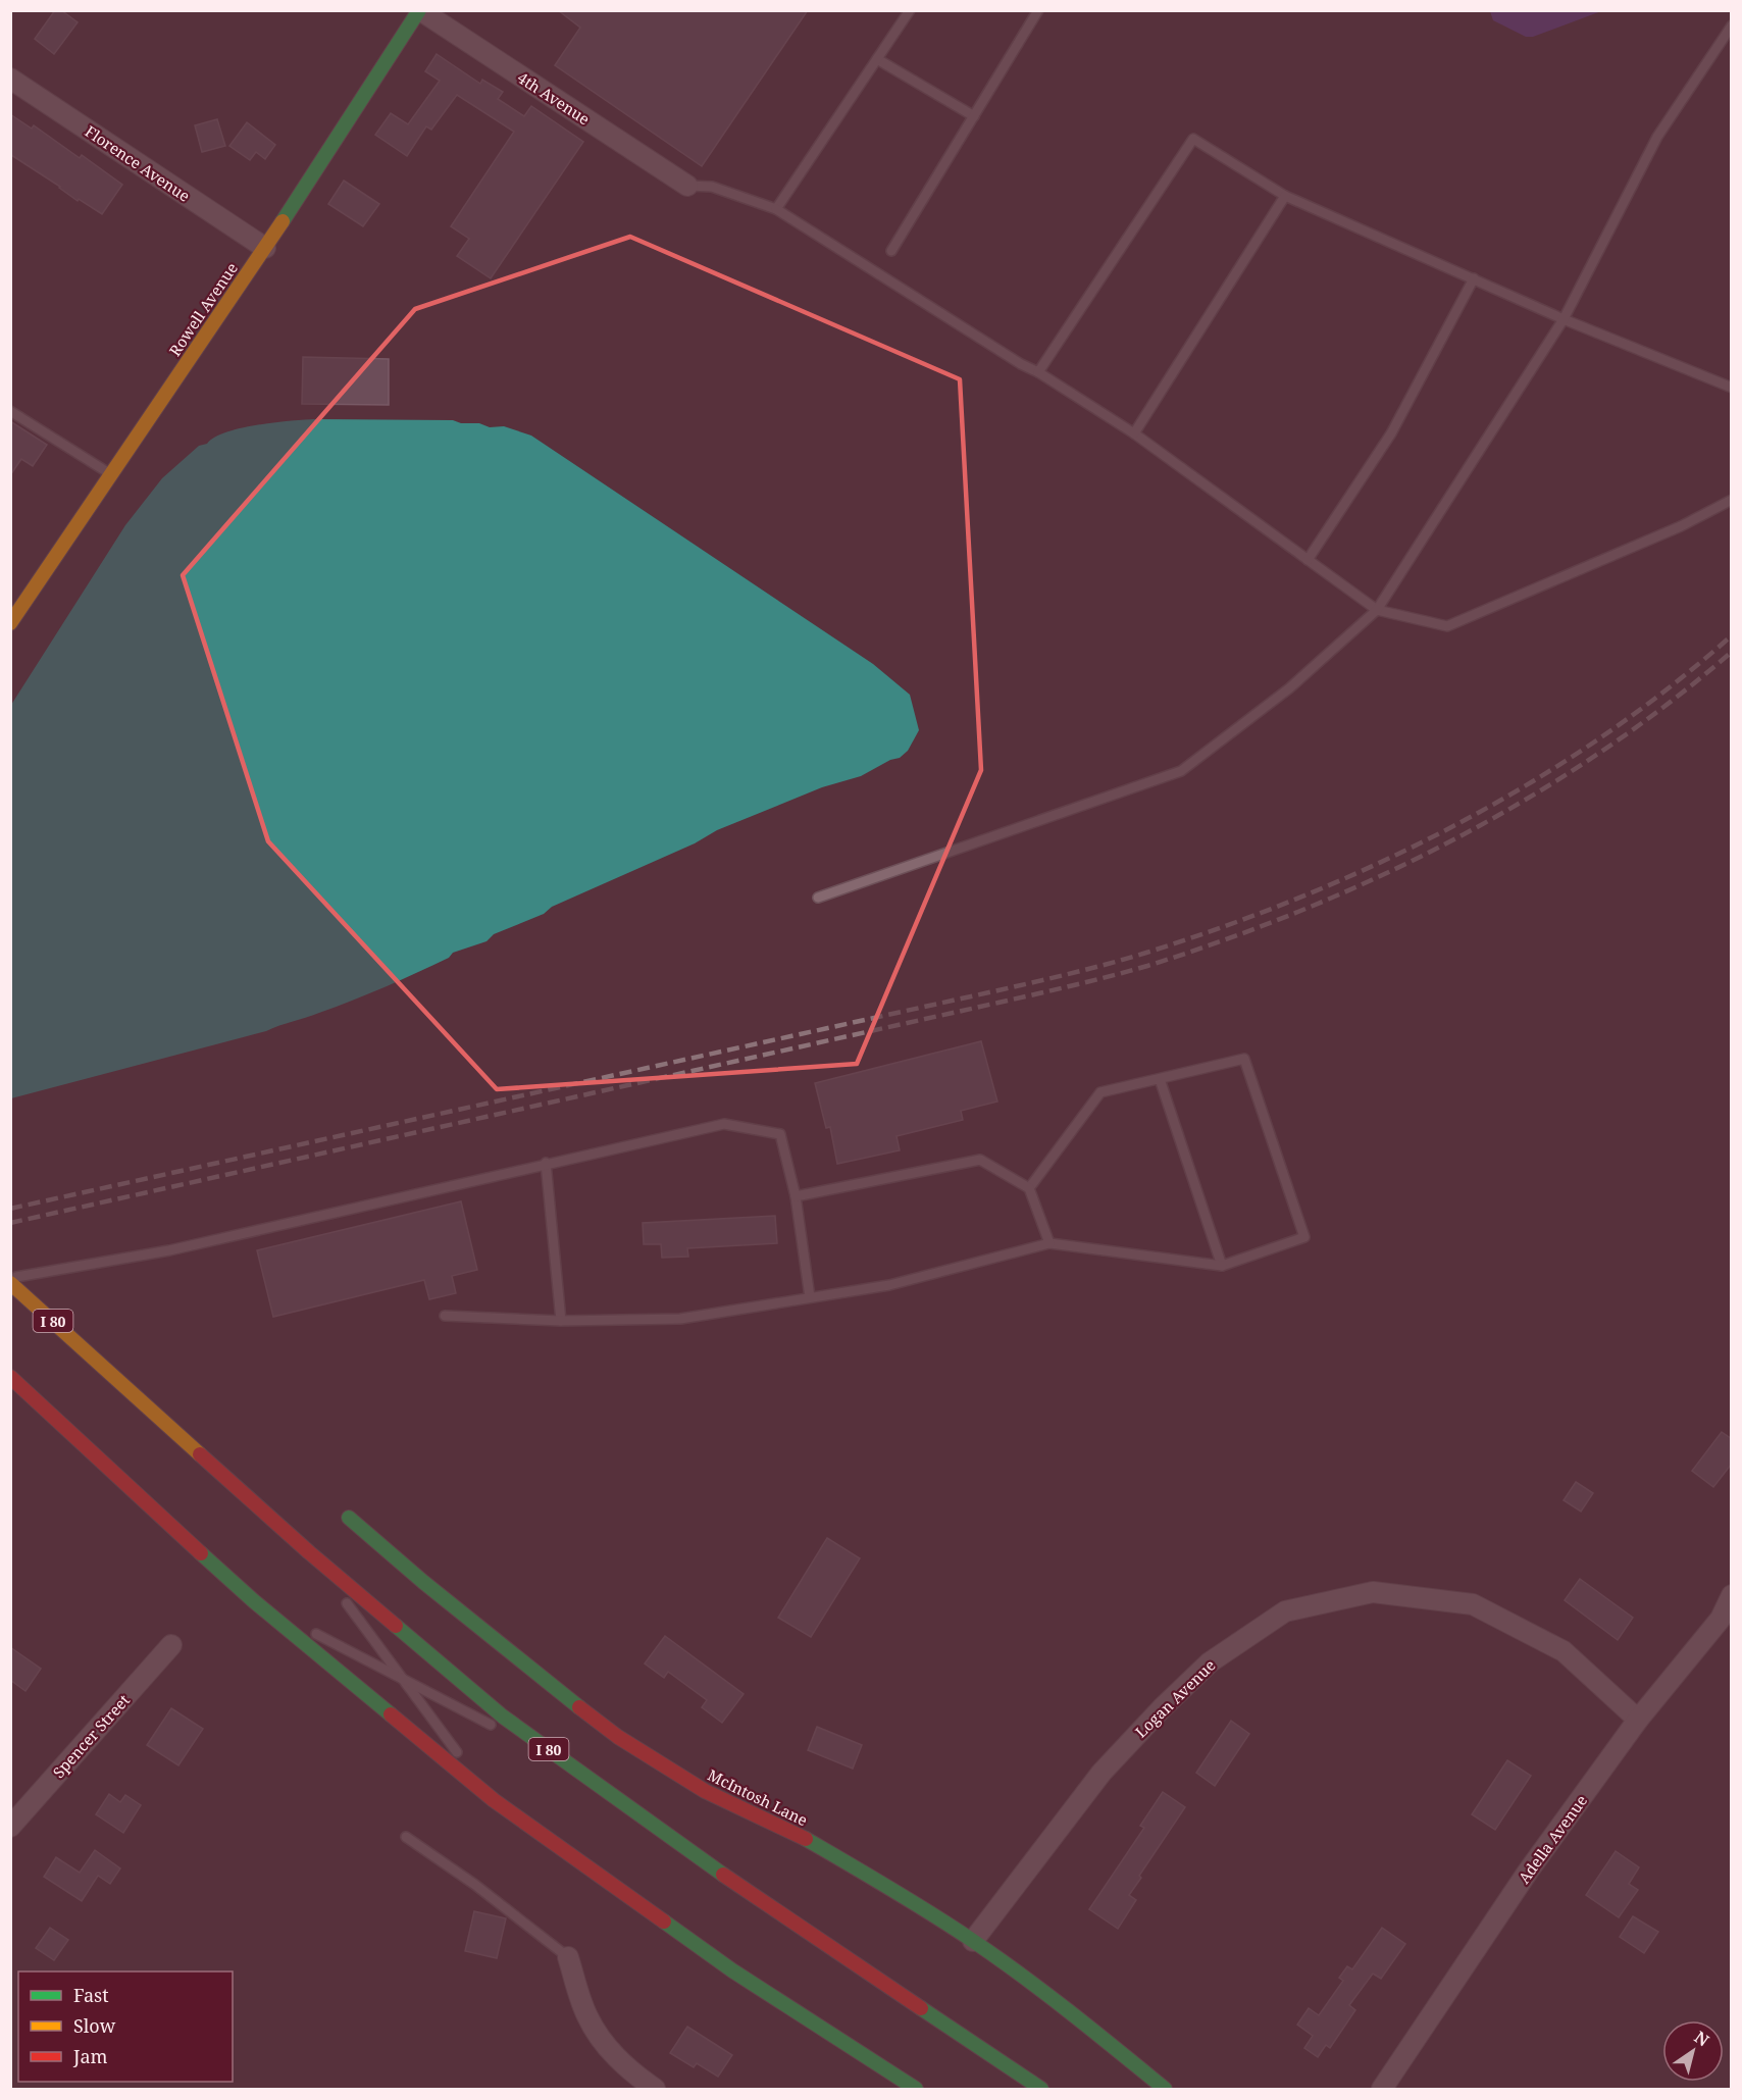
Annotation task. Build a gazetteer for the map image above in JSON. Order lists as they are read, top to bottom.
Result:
{
  "streets": {
    "main road": ["Rowell Avenue", "I 80", "McIntosh Lane"],
    "street": [
      "4th Avenue",
      "Florence Avenue",
      "Logan Avenue",
      "Spencer Street",
      "Adella Avenue"
    ]
  },
  "crossings": [
    ["4th Avenue", "Rowell Avenue"],
    ["Florence Avenue", "Rowell Avenue"],
    ["Logan Avenue", "McIntosh Lane"],
    ["Logan Avenue", "Adella Avenue"]
  ],
  "legend": ["Fast", "Slow", "Jam"],
  "north": "top right"
}
